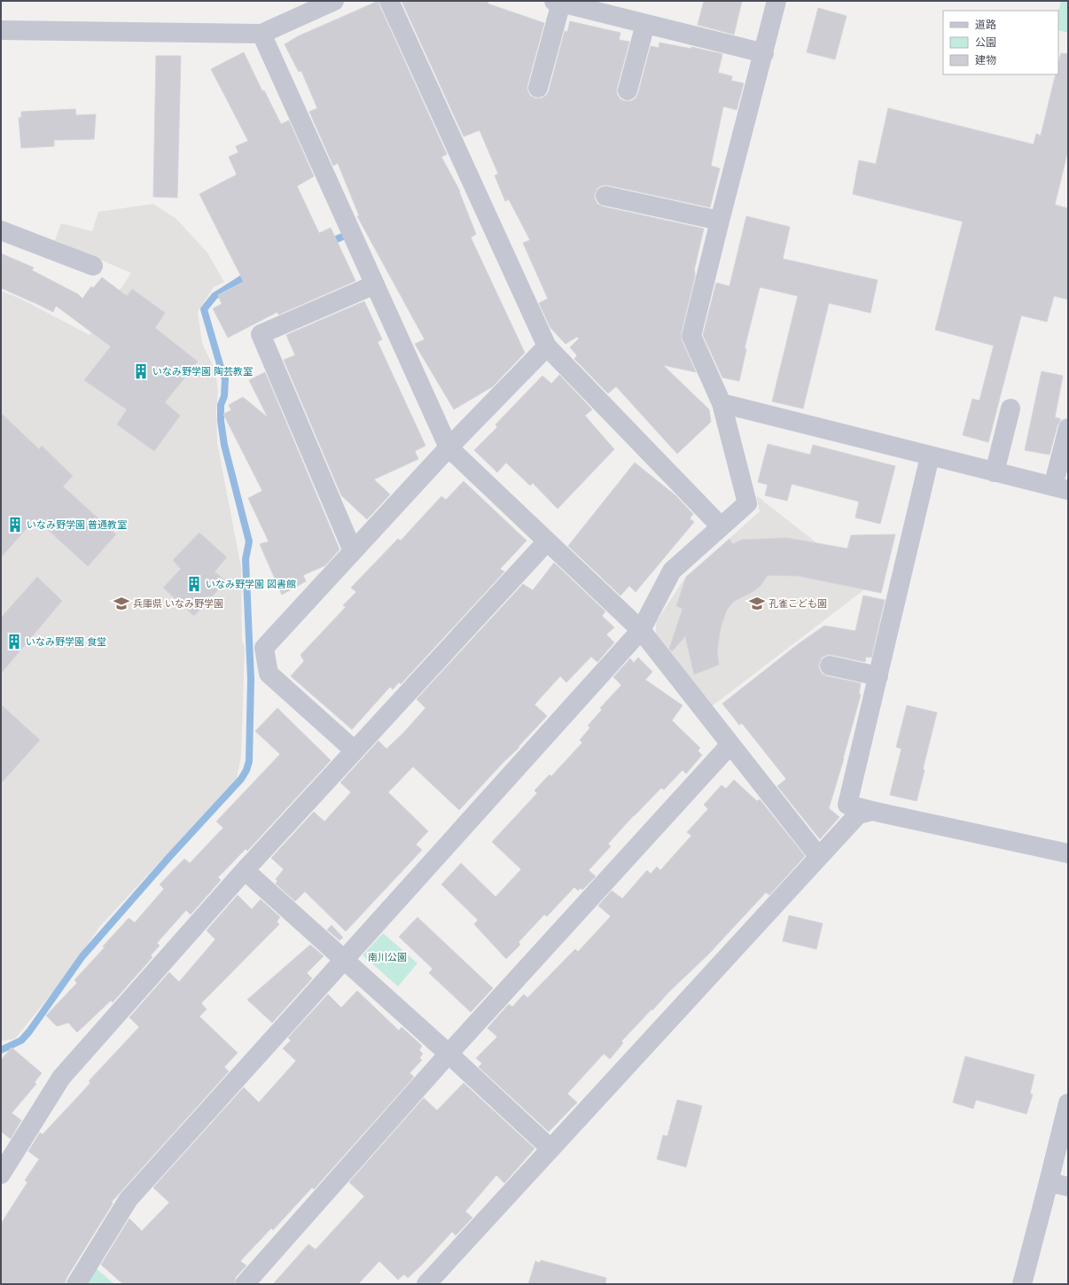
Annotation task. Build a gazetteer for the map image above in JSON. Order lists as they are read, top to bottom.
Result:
{
  "parks": ["南川公園"],
  "places": {
    "building": [
      "いなみ野学園 陶芸教室",
      "いなみ野学園 普通教室",
      "いなみ野学園 図書館",
      "いなみ野学園 食堂"
    ],
    "school or university": ["兵庫県 いなみ野学園", "孔雀こども園"]
  },
  "legend": ["道路", "公園", "建物"]
}
